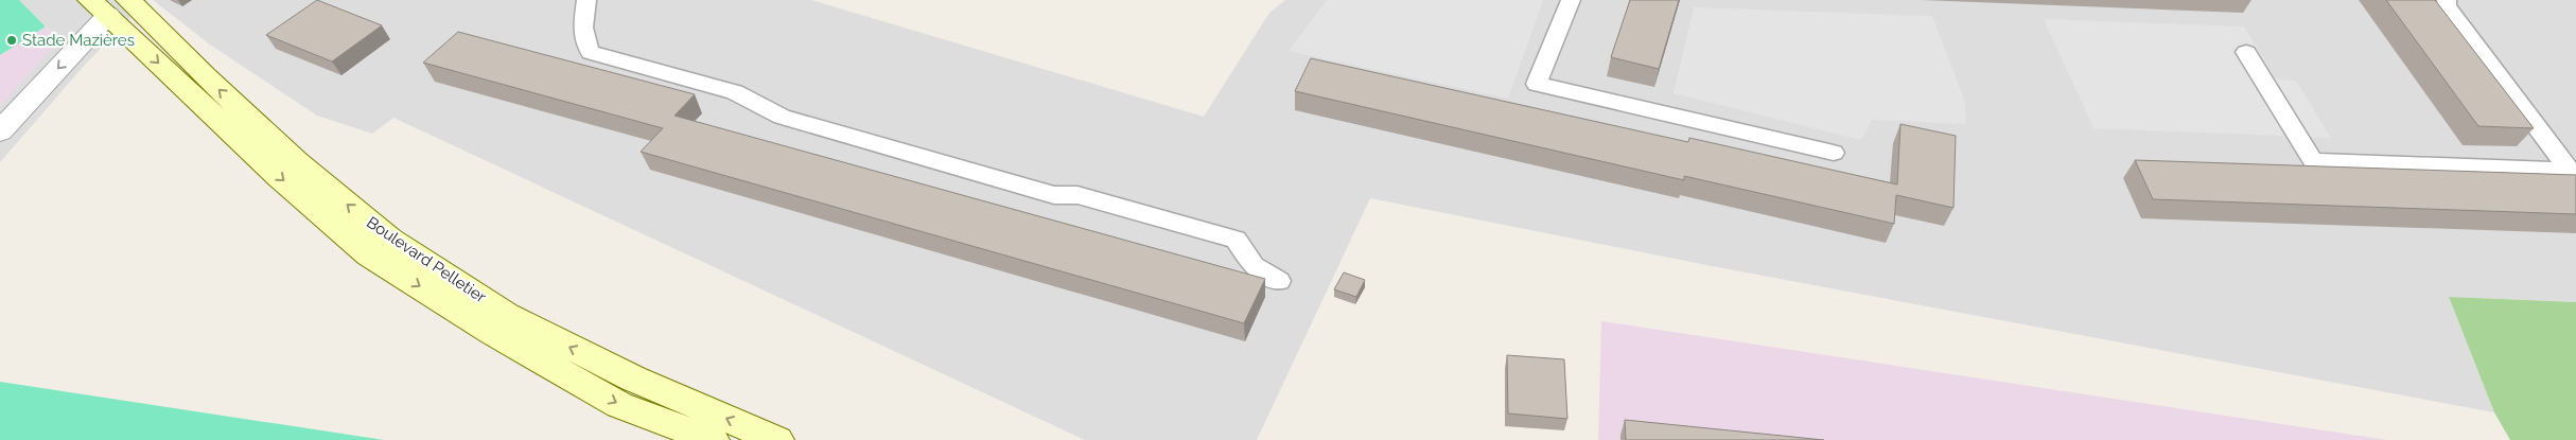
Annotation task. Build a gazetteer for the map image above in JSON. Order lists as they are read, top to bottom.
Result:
{
  "streets": {
    "main road": ["Boulevard Pelletier"]
  },
  "places": ["Stade Mazières"]
}
